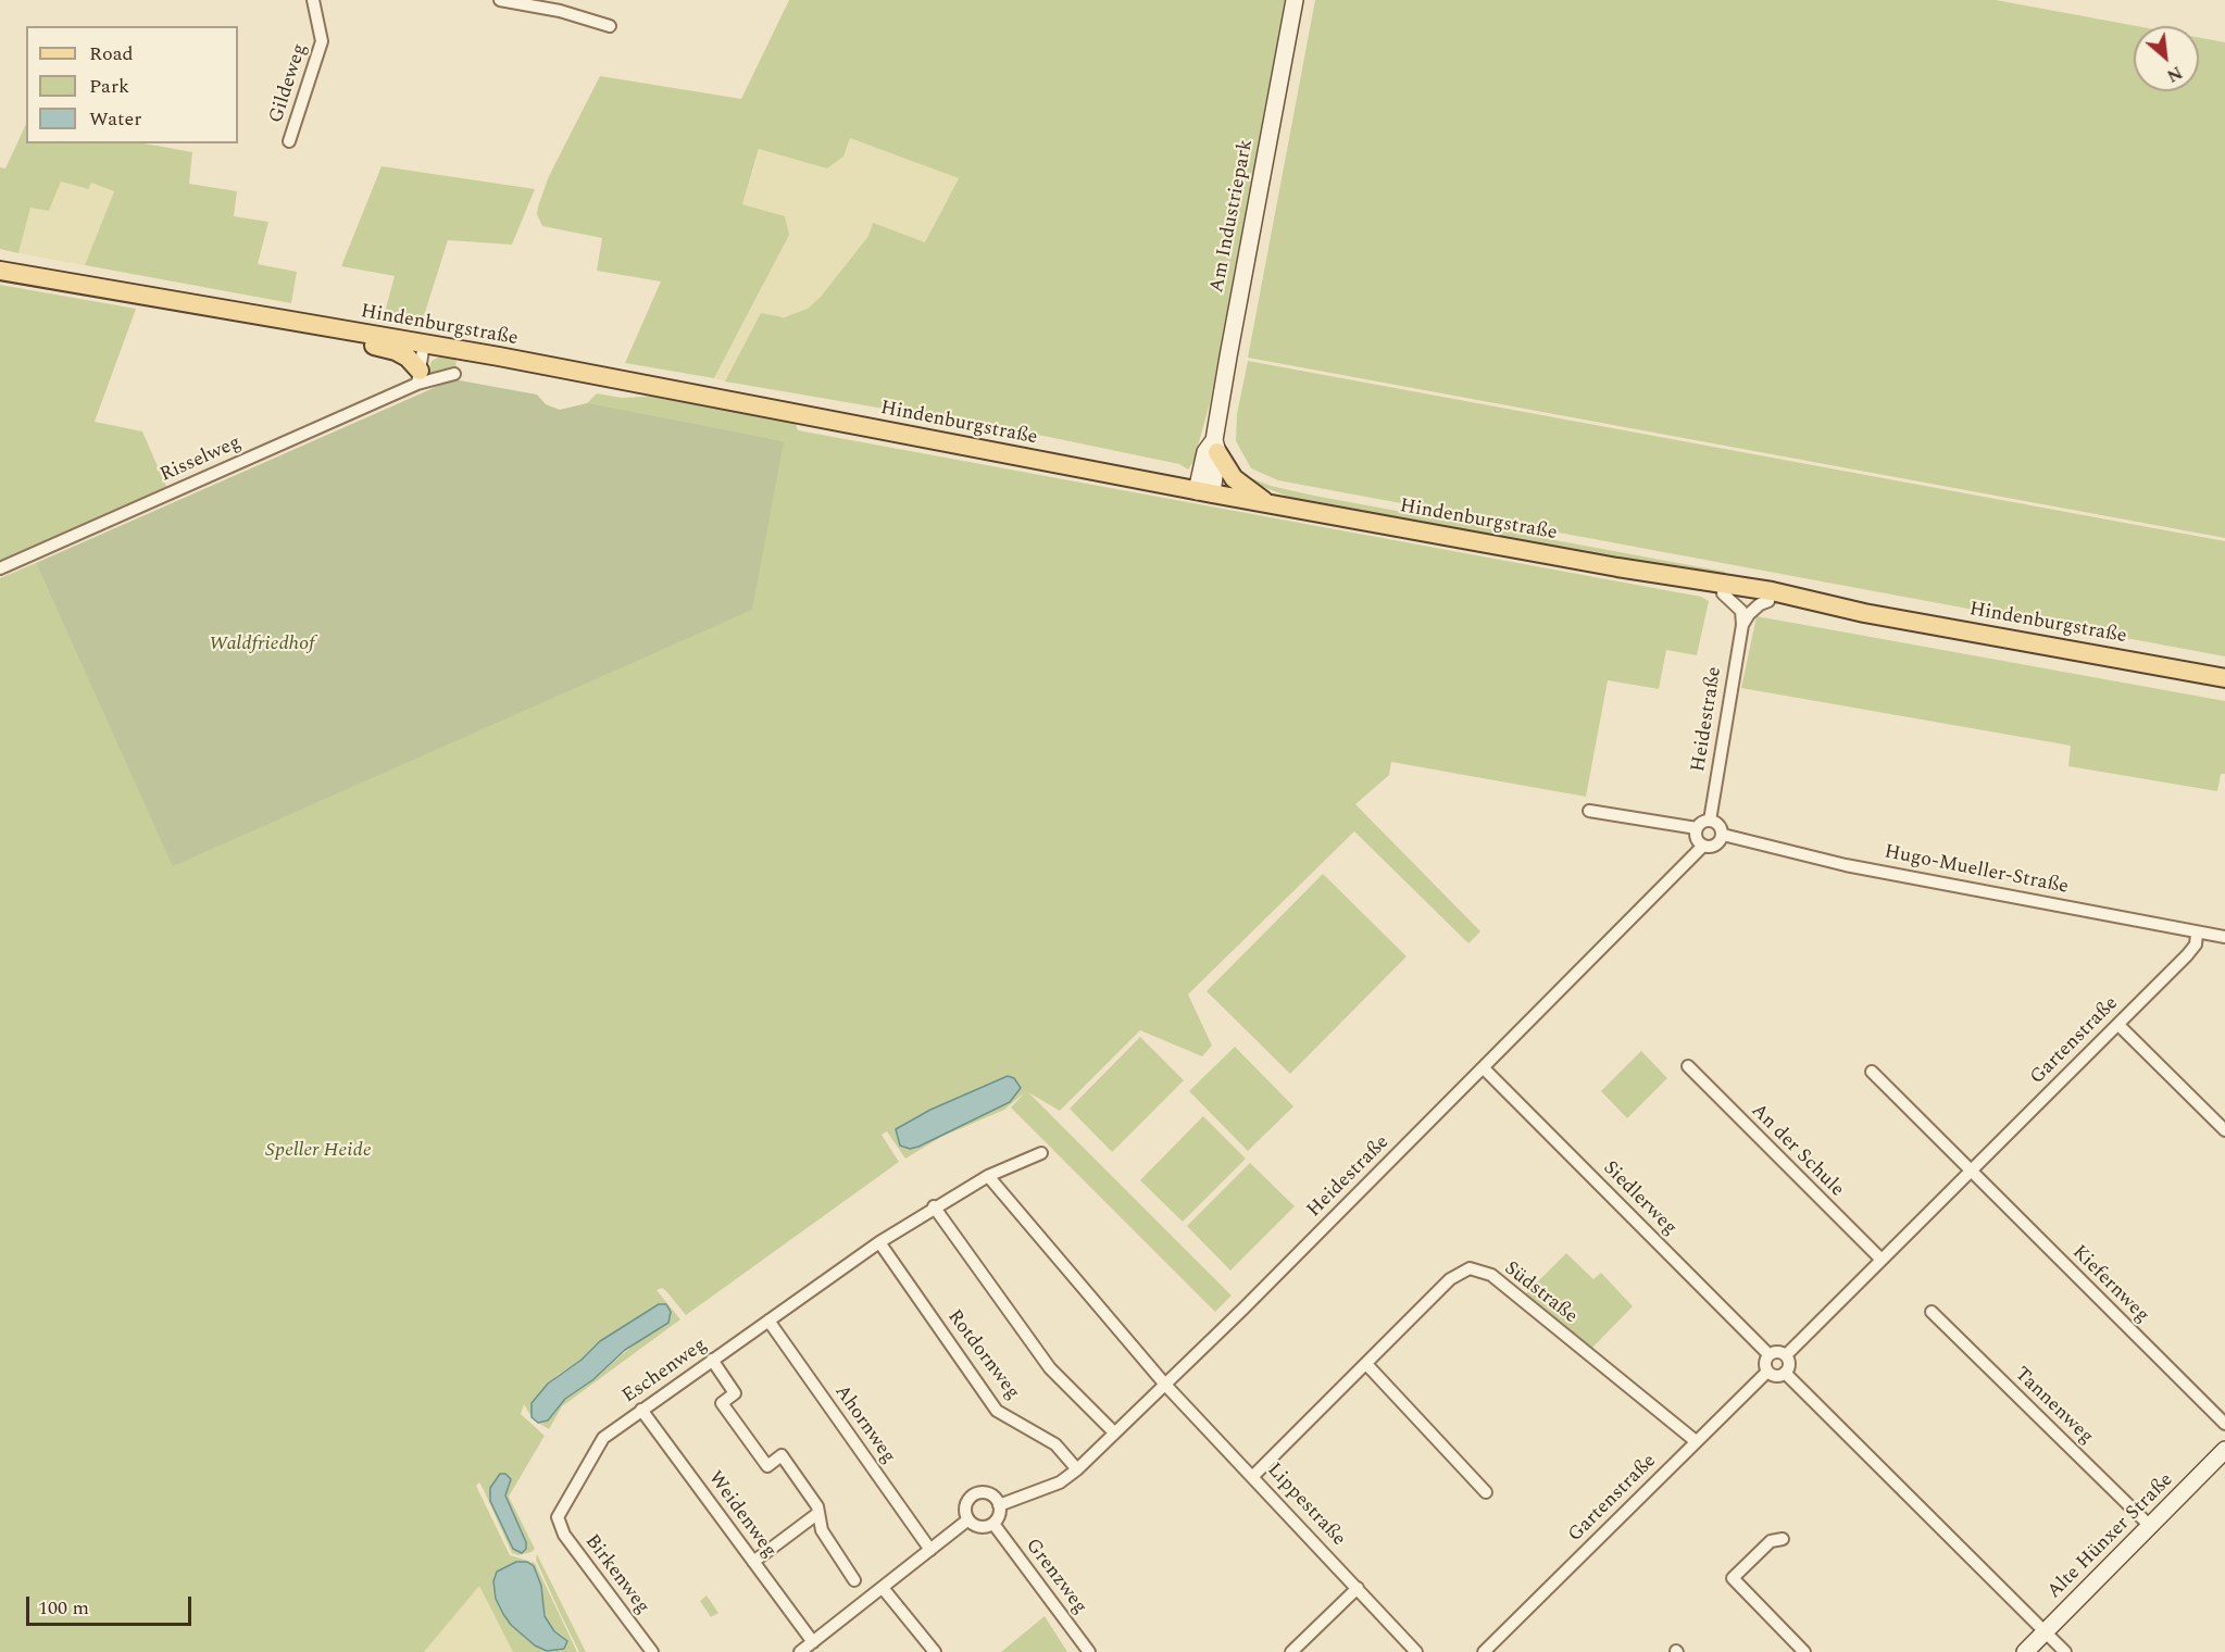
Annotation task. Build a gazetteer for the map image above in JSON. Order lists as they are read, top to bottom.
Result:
{
  "streets": {
    "main road": ["Hindenburgstraße"],
    "street": [
      "Gildeweg",
      "Am Industriepark",
      "Risselweg",
      "Heidestraße",
      "Hugo-Mueller-Straße",
      "Gartenstraße",
      "An der Schule",
      "Siedlerweg",
      "Kiefernweg",
      "Südstraße",
      "Rotdornweg",
      "Eschenweg",
      "Tannenweg",
      "Ahornweg",
      "Lippestraße",
      "Weidenweg",
      "Alte Hünxer Straße",
      "Birkenweg",
      "Grenzweg"
    ]
  },
  "crossings": [
    ["Am Industriepark", "Hindenburgstraße"],
    ["Hindenburgstraße", "Risselweg"],
    ["Heidestraße", "Hugo-Mueller-Straße"],
    ["Heidestraße", "Siedlerweg"],
    ["Heidestraße", "Rotdornweg"],
    ["Heidestraße", "Lippestraße"],
    ["Heidestraße", "Grenzweg"],
    ["Hugo-Mueller-Straße", "Gartenstraße"],
    ["Gartenstraße", "An der Schule"],
    ["Gartenstraße", "Siedlerweg"],
    ["Gartenstraße", "Kiefernweg"],
    ["Gartenstraße", "Südstraße"],
    ["Südstraße", "Lippestraße"],
    ["Rotdornweg", "Eschenweg"],
    ["Eschenweg", "Ahornweg"],
    ["Eschenweg", "Weidenweg"],
    ["Eschenweg", "Birkenweg"],
    ["Tannenweg", "Alte Hünxer Straße"]
  ],
  "parks": ["Waldfriedhof", "Speller Heide"],
  "legend": ["Road", "Park", "Water"],
  "scale_bar": "100 m",
  "north": "bottom right"
}
